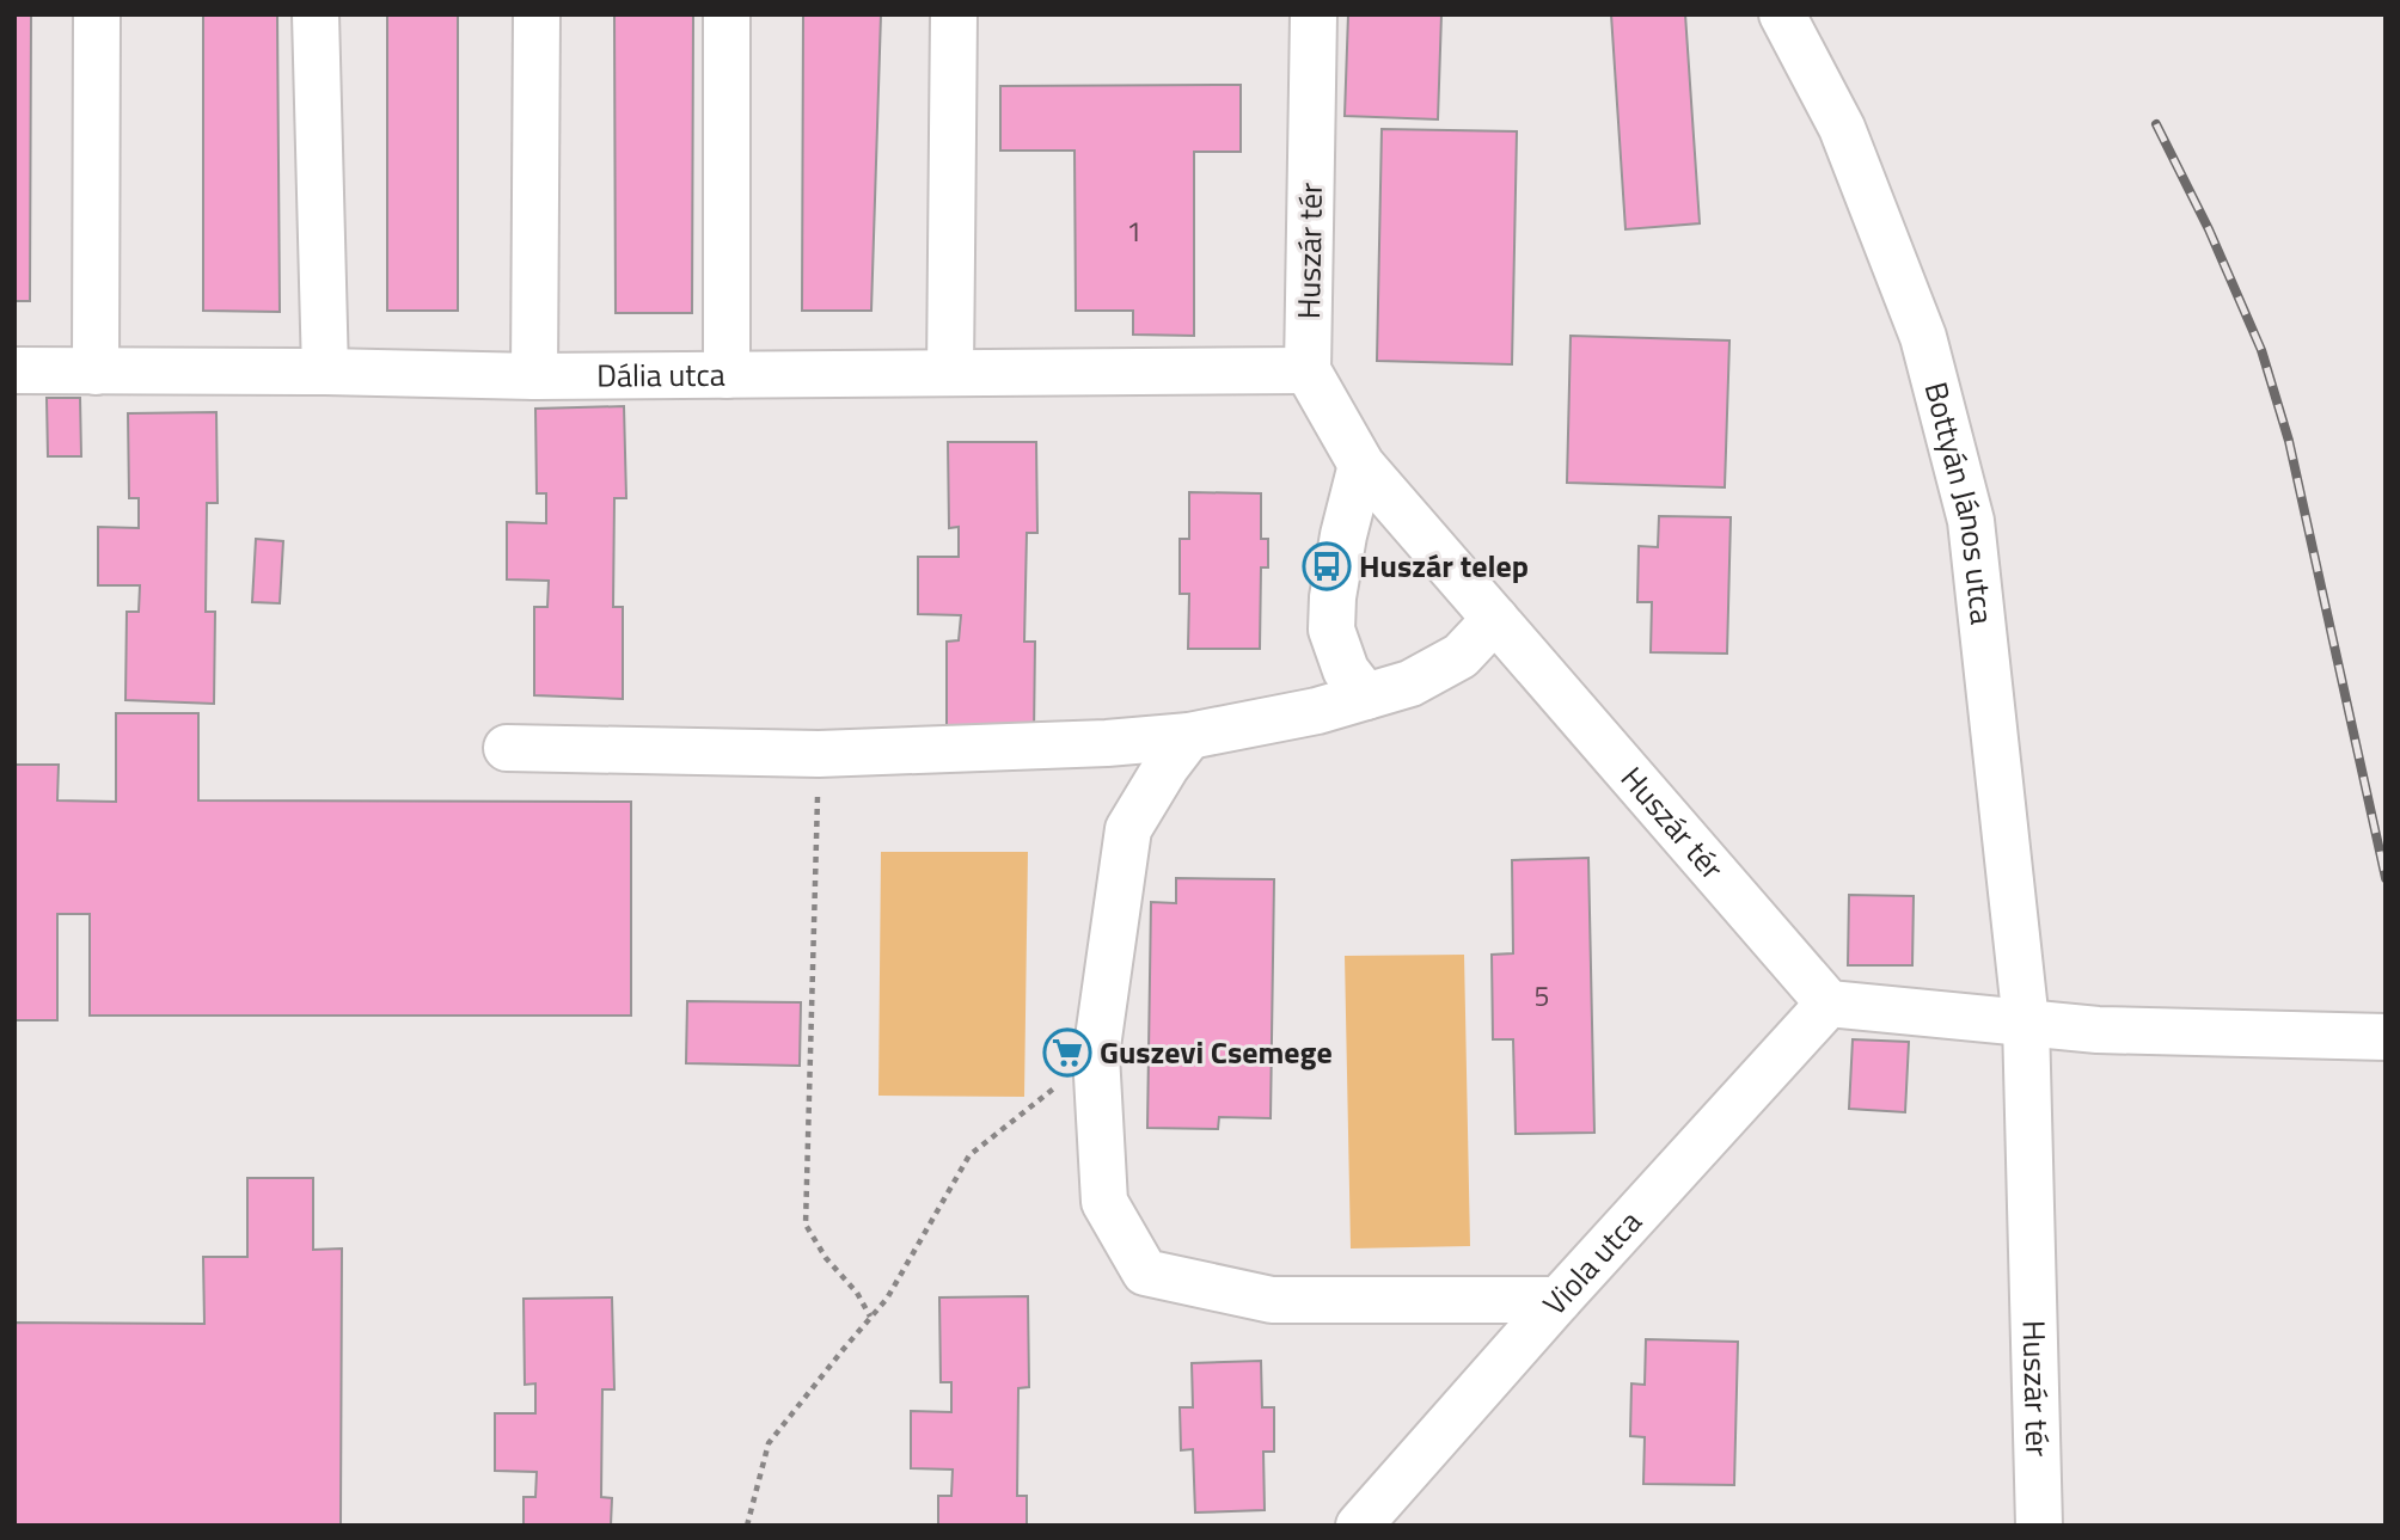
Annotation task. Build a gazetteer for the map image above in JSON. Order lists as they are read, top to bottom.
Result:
{
  "streets": {
    "street": [
      "Huszár tér",
      "Dália utca",
      "Bottyán János utca",
      "Viola utca"
    ]
  },
  "crossings": [
    ["Huszár tér", "Dália utca"],
    ["Huszár tér", "Bottyán János utca"],
    ["Huszár tér", "Viola utca"]
  ],
  "places": {
    "bus stop": ["Huszár telep"],
    "supermarket": ["Guszevi Csemege"]
  },
  "house_numbers": ["1", "5"]
}
